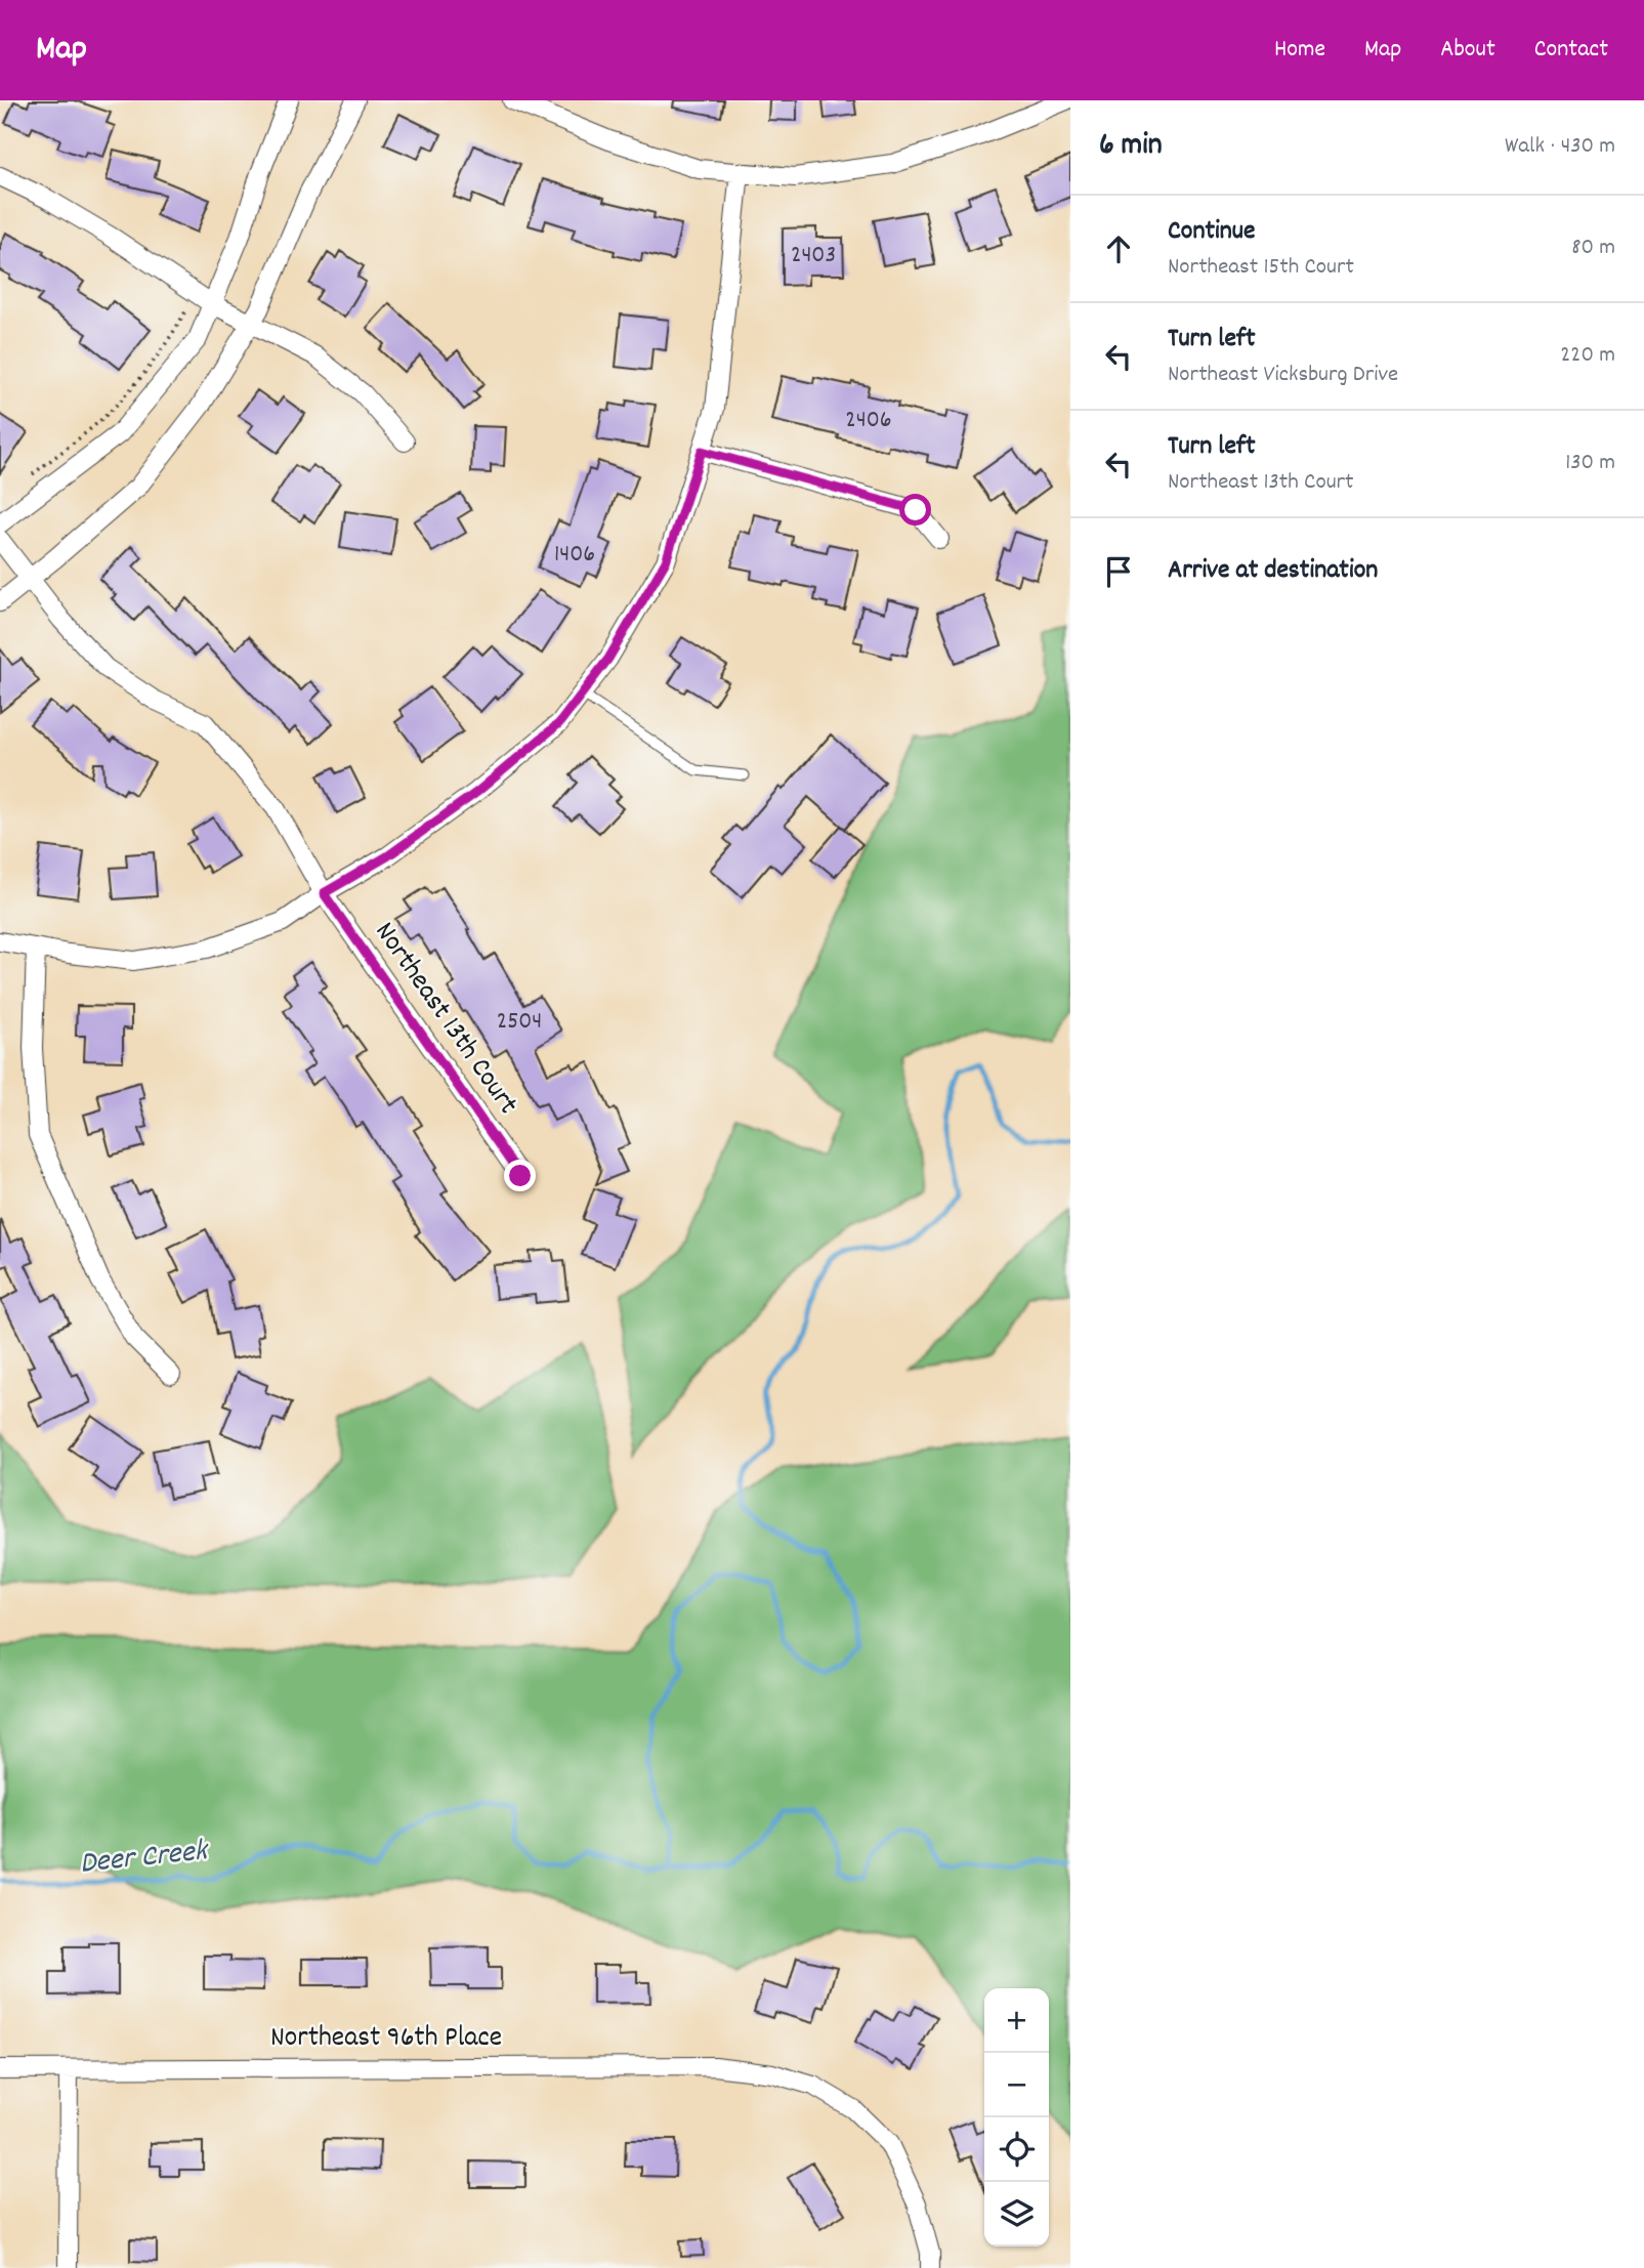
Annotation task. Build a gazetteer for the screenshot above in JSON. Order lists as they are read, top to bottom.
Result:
{
  "streets": {
    "street": ["Northeast 13th Court", "Northeast 96th Place"]
  },
  "water": ["Deer Creek"],
  "house_numbers": [
    "2403",
    "2406",
    "1406",
    "2504"
  ],
  "page": {
    "header": "Map",
    "nav": [
      "Home",
      "Map",
      "About",
      "Contact"
    ],
    "heading": ["6 min", "Walk · 430 m"],
    "list": [
      ["Continue", "Northeast 15th Court", "80 m"],
      ["Turn left", "Northeast Vicksburg Drive", "220 m"],
      ["Turn left", "Northeast 13th Court", "130 m"],
      "Arrive at destination"
    ],
    "map_buttons": ["+", "−"]
  }
}
